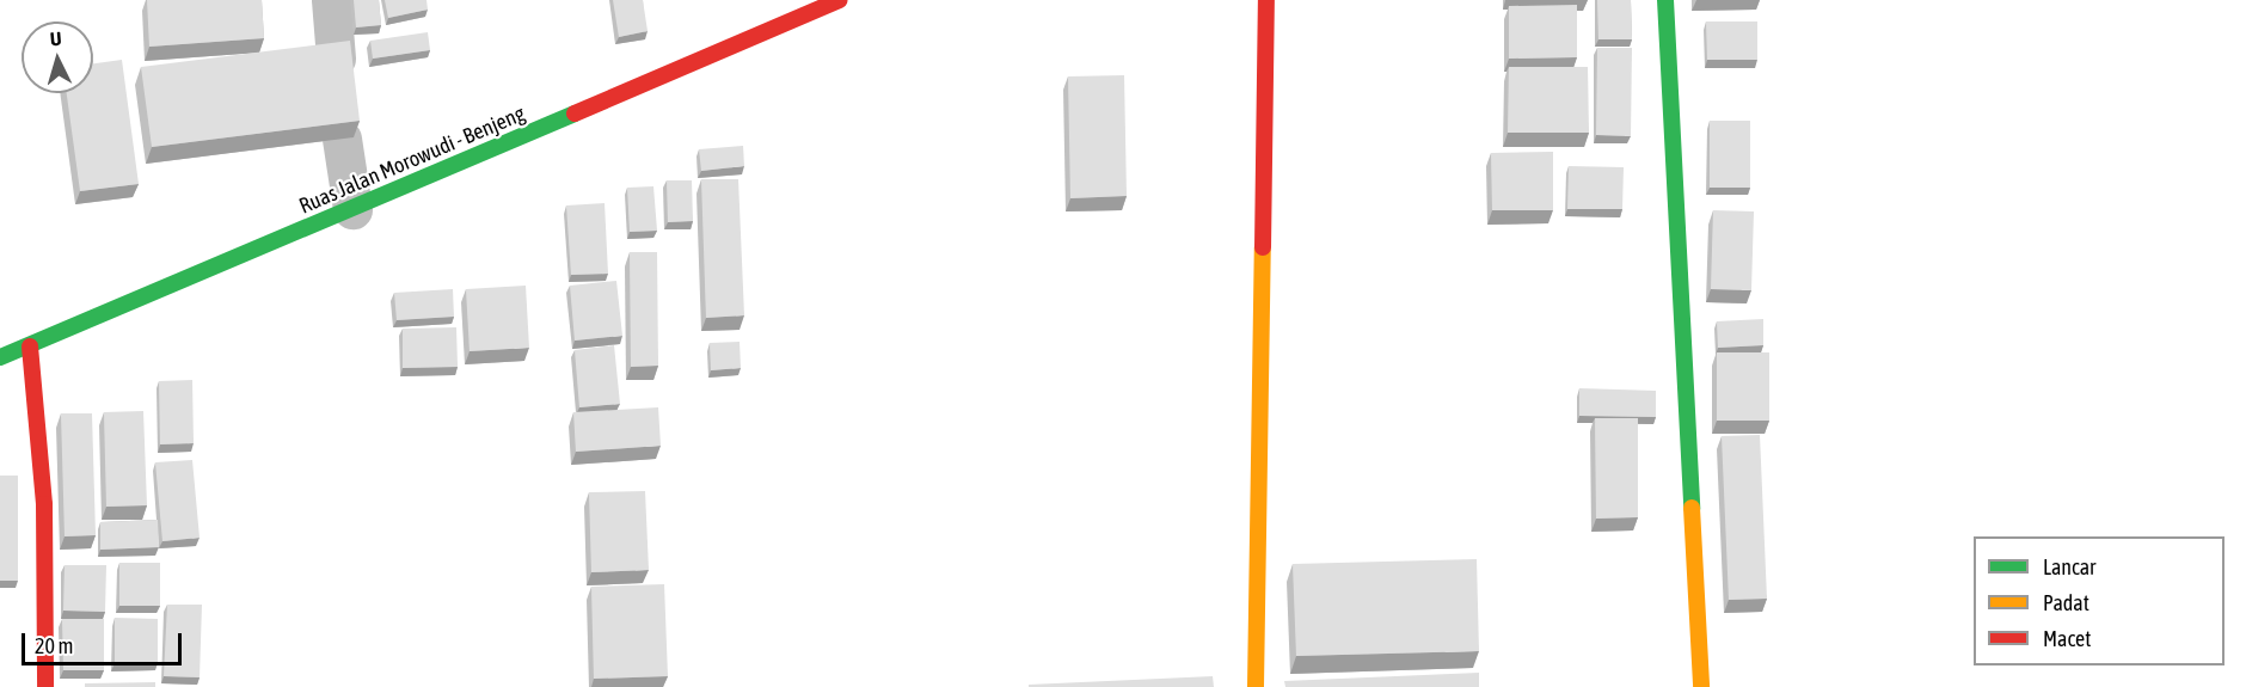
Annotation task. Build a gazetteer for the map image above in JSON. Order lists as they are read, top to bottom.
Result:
{
  "streets": {
    "street": ["Ruas Jalan Morowudi - Benjeng"]
  },
  "legend": ["Lancar", "Padat", "Macet"],
  "scale_bar": "20 m",
  "north": "top"
}
